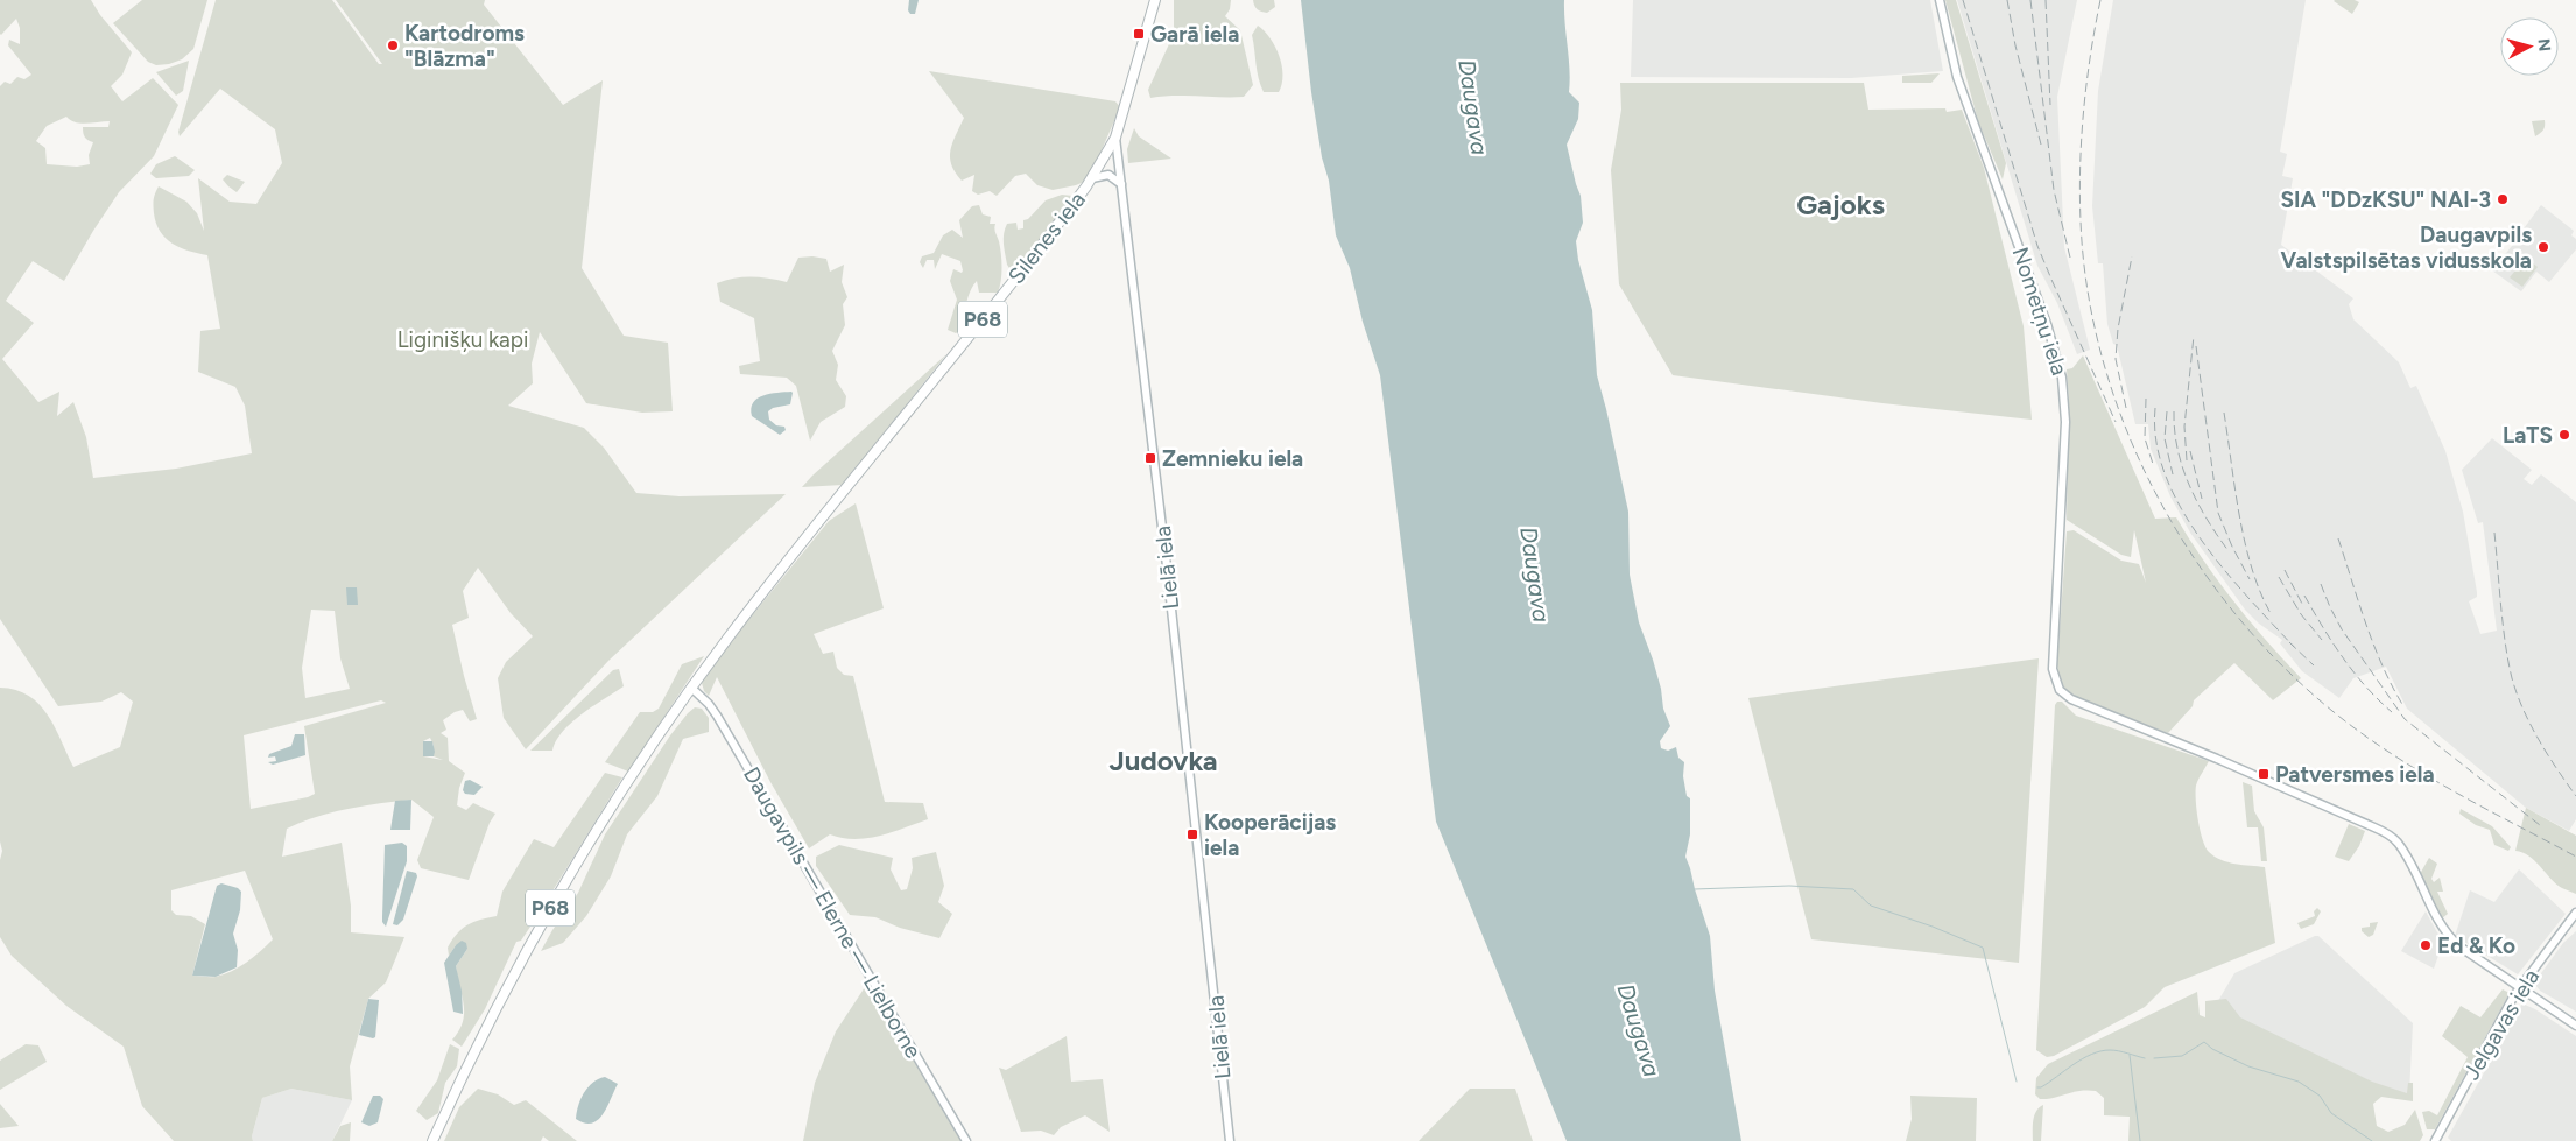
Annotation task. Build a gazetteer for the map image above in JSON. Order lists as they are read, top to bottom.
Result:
{
  "streets": {
    "main road": ["Silenes iela", "P68", "Lielā iela"],
    "street": ["Nometņu iela", "Daugavpils — Elerne — Lielborne", "Jelgavas iela"]
  },
  "crossings": [
    ["Silenes iela", "P68"],
    ["Silenes iela", "Lielā iela"],
    ["Silenes iela", "Daugavpils — Elerne — Lielborne"],
    ["Nometņu iela", "Jelgavas iela"],
    ["P68", "Daugavpils — Elerne — Lielborne"]
  ],
  "districts": ["Gajoks", "Judovka"],
  "water": ["Daugava"],
  "parks": ["Liginišķu kapi"],
  "places": {
    "transit": [
      "Garā iela",
      "Zemnieku iela",
      "Patversmes iela",
      "Kooperācijas iela"
    ],
    "other": [
      "Kartodroms \"Blāzma\"",
      "SIA \"DDzKSU\" NAI-3",
      "Daugavpils Valstspilsētas vidusskola",
      "LaTS",
      "Ed & Ko"
    ]
  },
  "north": "right"
}
